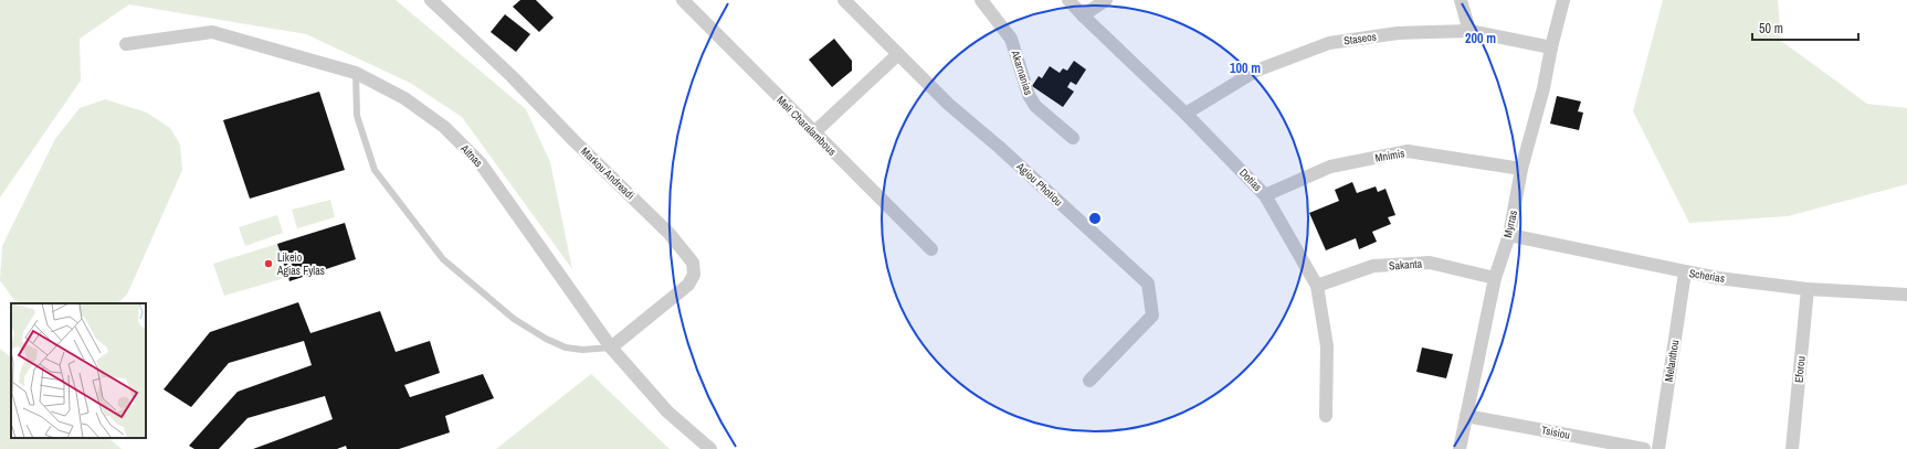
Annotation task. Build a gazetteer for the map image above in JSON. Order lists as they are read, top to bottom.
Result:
{
  "streets": {
    "street": [
      "Staseos",
      "Akarnanias",
      "Meli Charalambous",
      "Aitnas",
      "Mnimis",
      "Markou Andreadi",
      "Dotias",
      "Agiou Photiou",
      "Myrras",
      "Sakanta",
      "Scherias",
      "Melanthou",
      "Eforou",
      "Tsisiou"
    ]
  },
  "crossings": [
    ["Staseos", "Dotias"],
    ["Staseos", "Myrras"],
    ["Aitnas", "Markou Andreadi"],
    ["Mnimis", "Dotias"],
    ["Mnimis", "Myrras"],
    ["Dotias", "Sakanta"],
    ["Myrras", "Sakanta"],
    ["Myrras", "Scherias"],
    ["Myrras", "Tsisiou"],
    ["Scherias", "Melanthou"],
    ["Scherias", "Eforou"]
  ],
  "places": ["Likeio Agias Fylas"],
  "scale_bar": "50 m",
  "rings": ["200 m", "100 m"]
}
